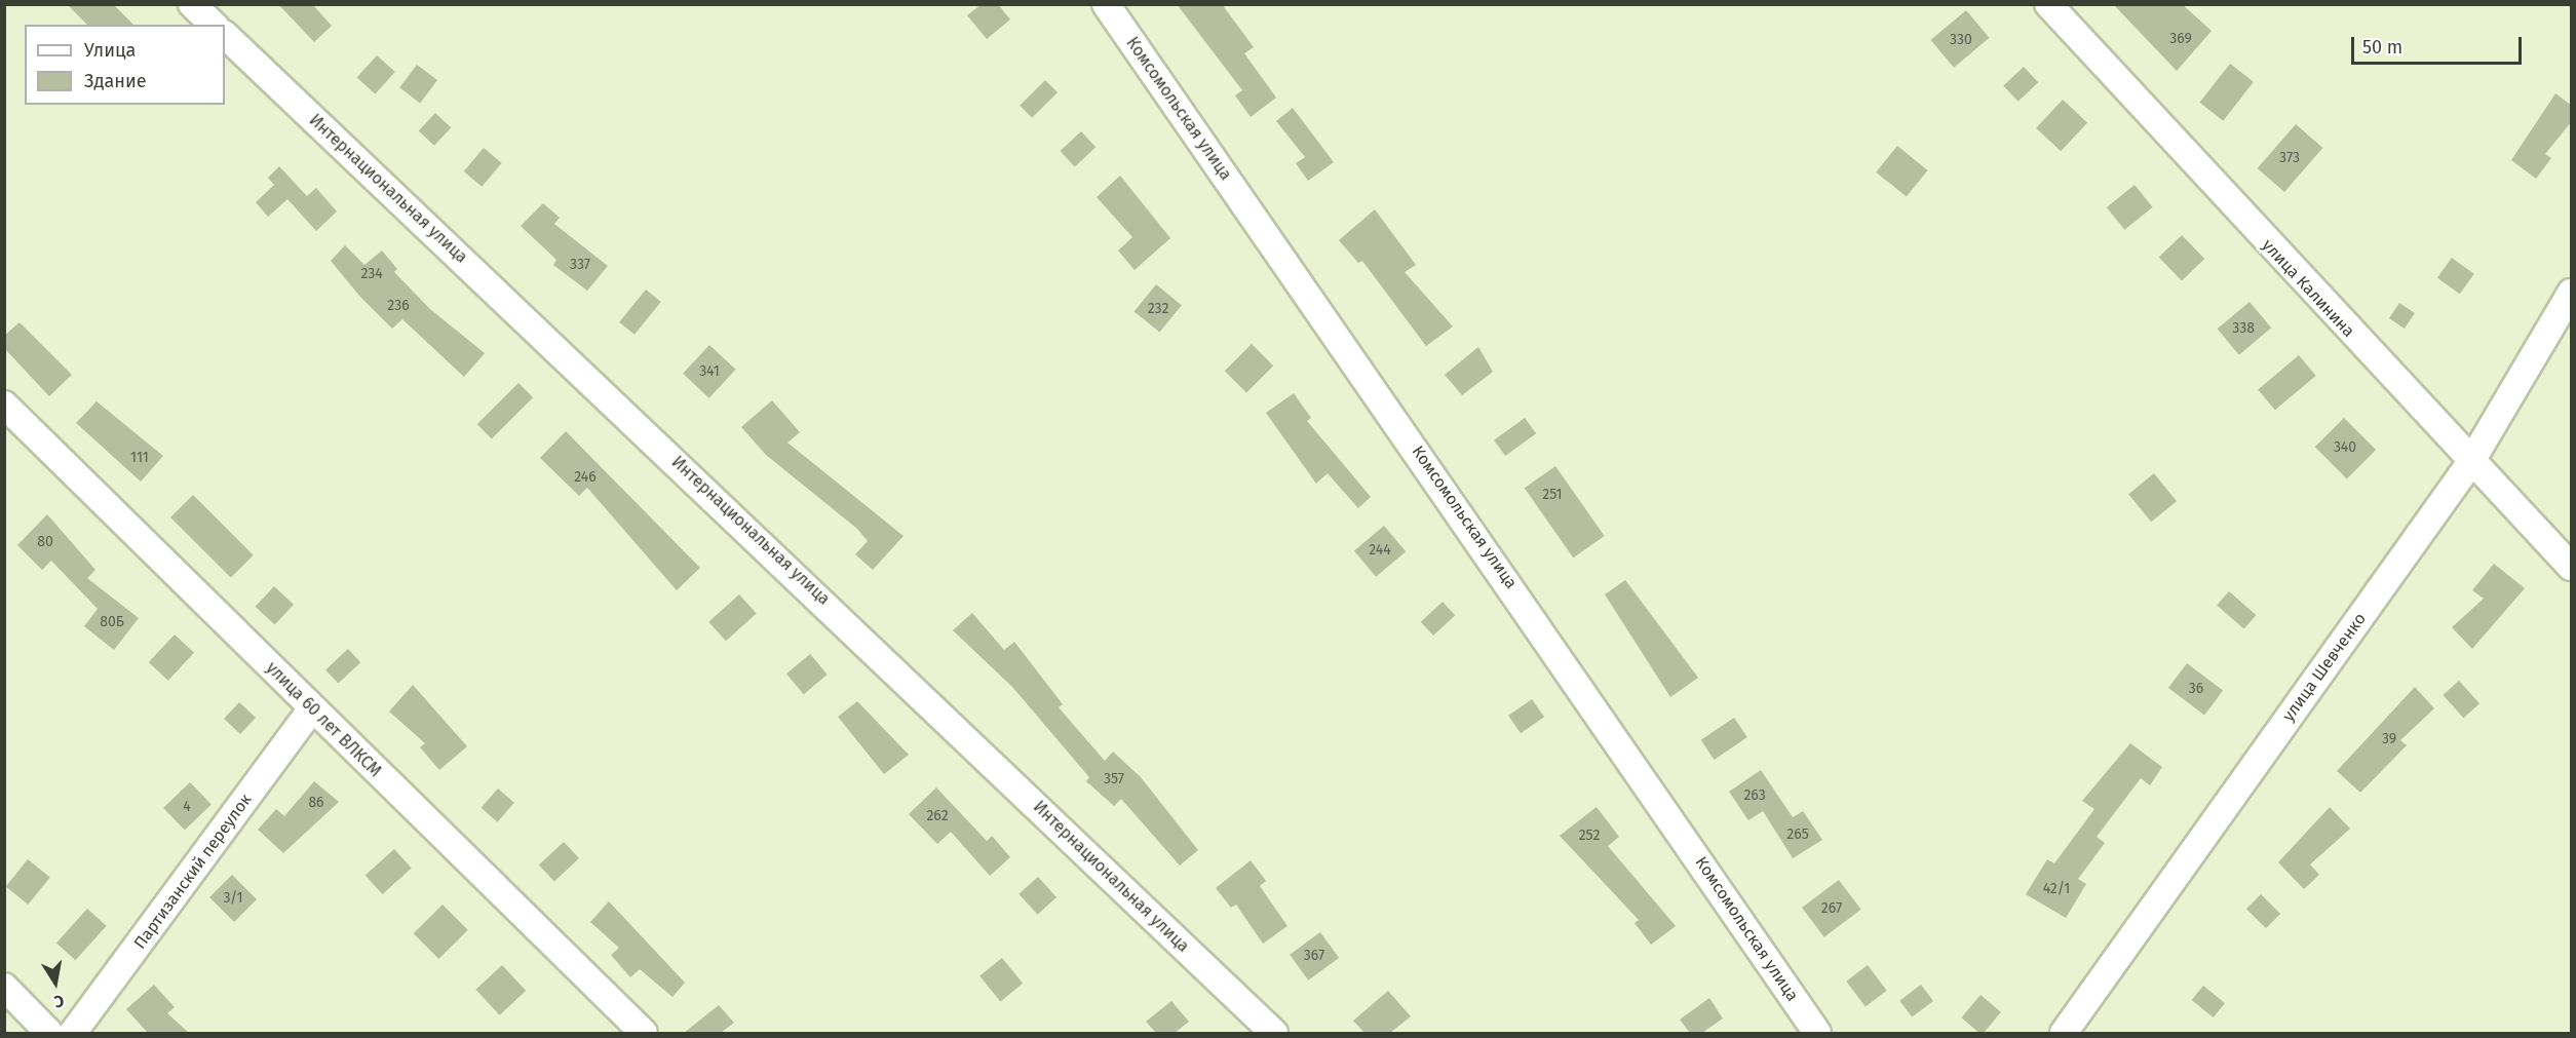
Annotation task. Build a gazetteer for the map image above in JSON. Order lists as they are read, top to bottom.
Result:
{
  "streets": {
    "street": [
      "Комсомольская улица",
      "Интернациональная улица",
      "улица Калинина",
      "улица Шевченко",
      "улица 60 лет ВЛКСМ",
      "Партизанский переулок"
    ]
  },
  "crossings": [
    ["улица Калинина", "улица Шевченко"],
    ["улица 60 лет ВЛКСМ", "Партизанский переулок"]
  ],
  "house_numbers": [
    "369",
    "330",
    "373",
    "337",
    "234",
    "236",
    "232",
    "338",
    "341",
    "340",
    "111",
    "246",
    "251",
    "80",
    "244",
    "80Б",
    "36",
    "39",
    "357",
    "263",
    "86",
    "4",
    "262",
    "265",
    "252",
    "42/1",
    "3/1",
    "267",
    "367"
  ],
  "legend": ["Улица", "Здание"],
  "scale_bar": "50 m",
  "north": "bottom"
}
